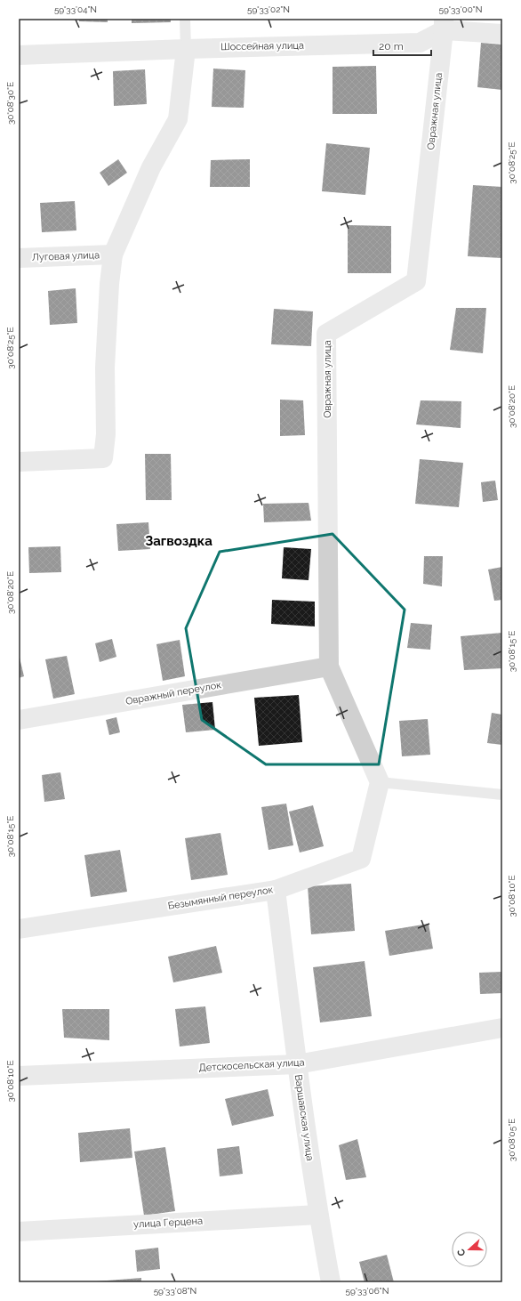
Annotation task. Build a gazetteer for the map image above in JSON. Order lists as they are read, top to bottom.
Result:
{
  "streets": {
    "street": [
      "Шоссейная улица",
      "Овражная улица",
      "Луговая улица",
      "Овражный переулок",
      "Безымянный переулок",
      "Детскосельская улица",
      "Варшавская улица",
      "улица Герцена"
    ]
  },
  "crossings": [
    ["Шоссейная улица", "Овражная улица"],
    ["Овражная улица", "Овражный переулок"],
    ["Овражная улица", "Безымянный переулок"],
    ["Безымянный переулок", "Варшавская улица"],
    ["Детскосельская улица", "Варшавская улица"],
    ["Варшавская улица", "улица Герцена"]
  ],
  "districts": ["Загвоздка"],
  "scale_bar": "20 m",
  "north": "left",
  "coordinates": [
    "59°33'04\"N",
    "59°33'02\"N",
    "59°33'00\"N",
    "30°08'30\"E",
    "30°08'25\"E",
    "30°08'20\"E",
    "30°08'15\"E",
    "30°08'10\"E",
    "30°08'05\"E",
    "59°33'08\"N",
    "59°33'06\"N"
  ]
}
